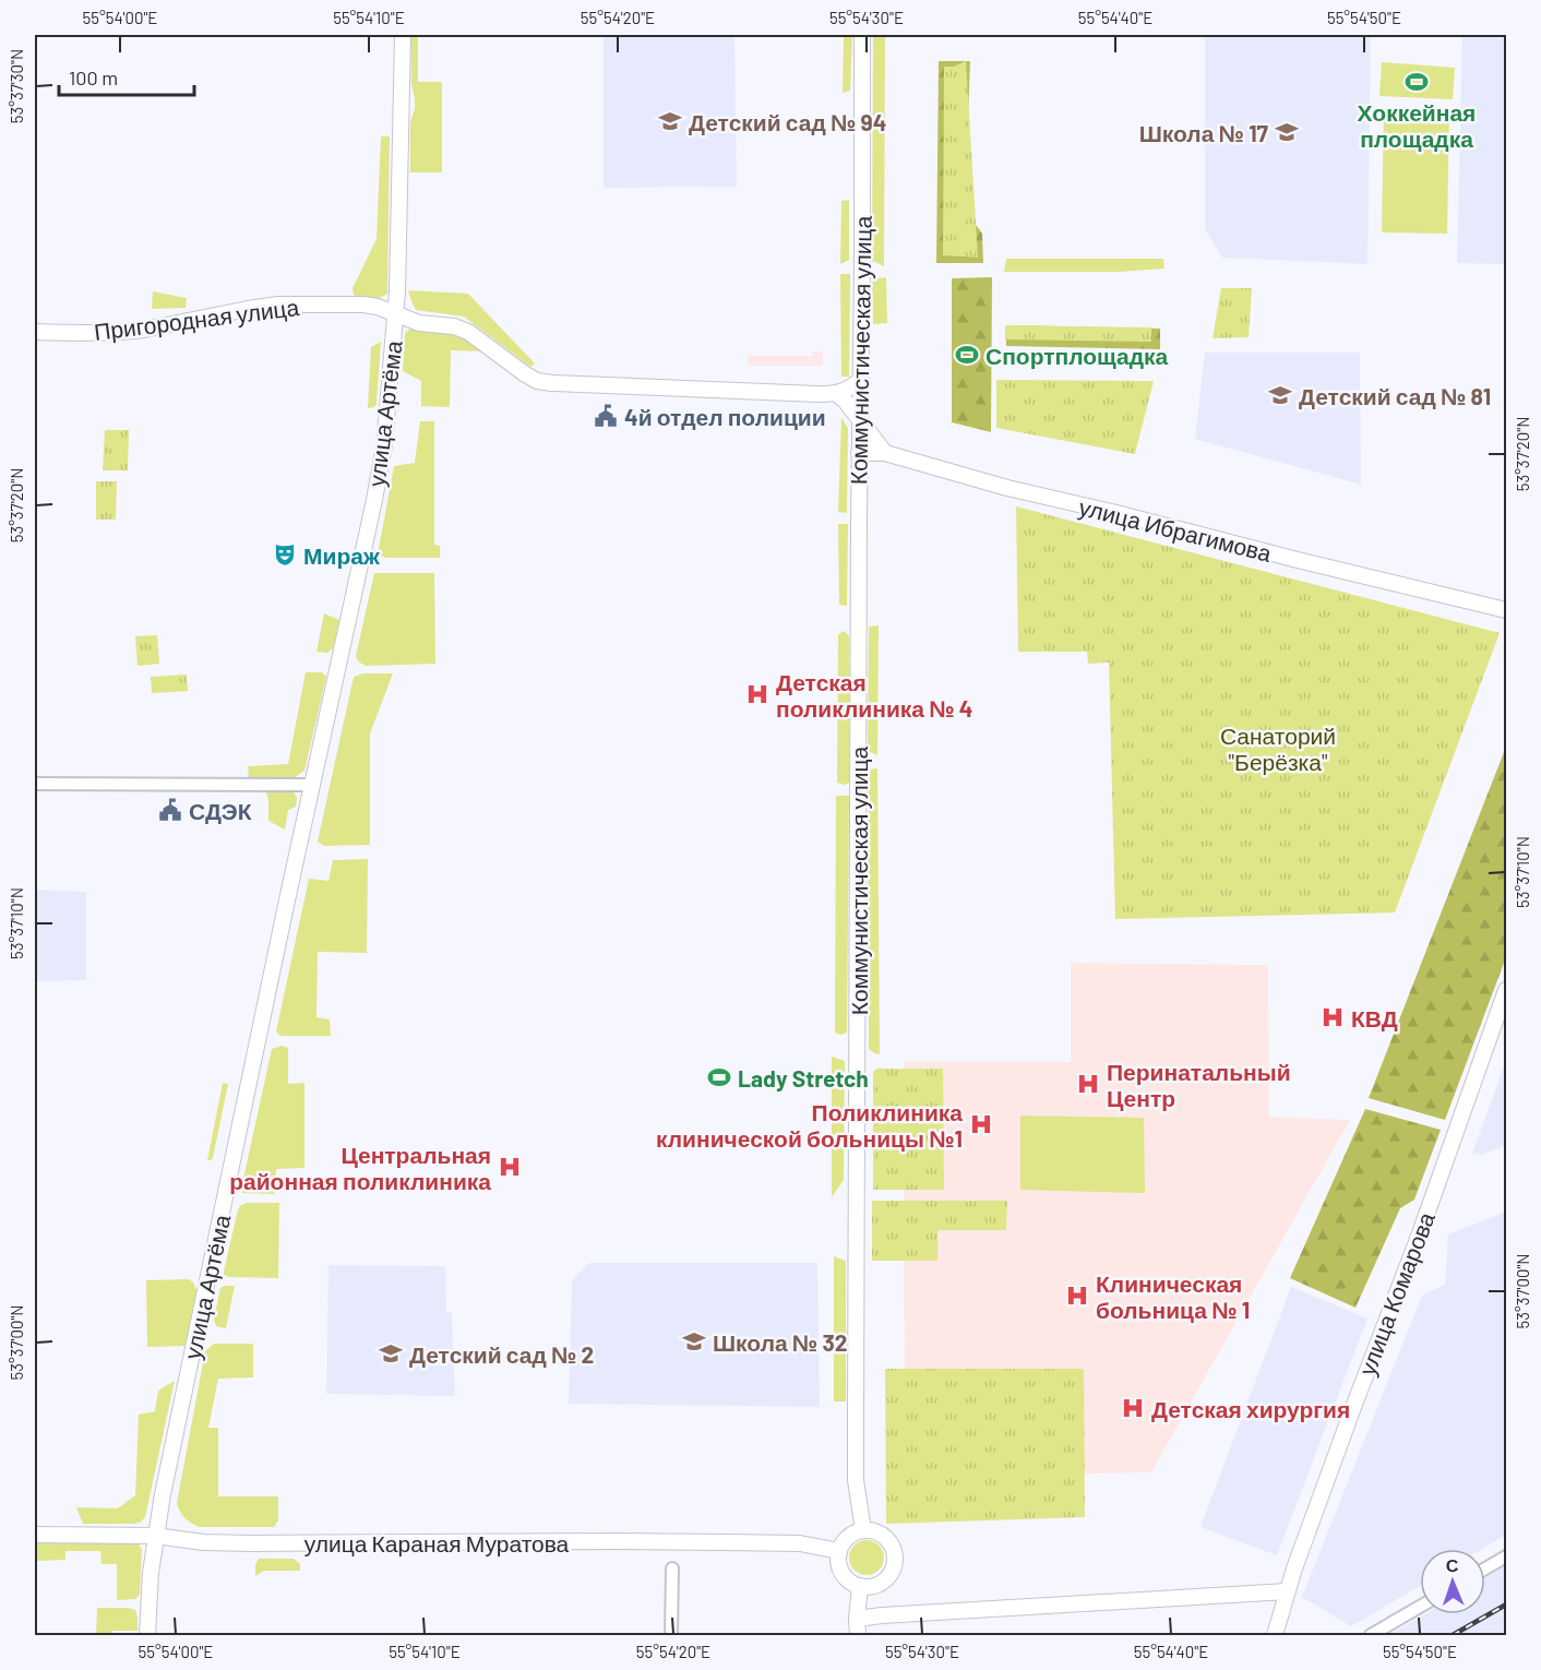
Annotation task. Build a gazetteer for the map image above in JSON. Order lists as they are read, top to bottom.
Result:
{
  "streets": {
    "main road": [
      "Пригородная улица",
      "Коммунистическая улица",
      "улица Артёма",
      "улица Ибрагимова",
      "улица Комарова",
      "улица Караная Муратова"
    ]
  },
  "crossings": [
    ["Пригородная улица", "улица Артёма"],
    ["Коммунистическая улица", "улица Ибрагимова"],
    ["Коммунистическая улица", "улица Караная Муратова"],
    ["улица Артёма", "улица Караная Муратова"]
  ],
  "parks": ["Санаторий \"Берёзка\""],
  "places": {
    "sports": ["Хоккейная площадка", "Спортплощадка", "Lady Stretch"],
    "school or university": [
      "Детский сад № 94",
      "Школа № 17",
      "Детский сад № 81",
      "Школа № 32",
      "Детский сад № 2"
    ],
    "public building": ["4й отдел полиции", "СДЭК"],
    "theatre": ["Мираж"],
    "hospital": [
      "Детская поликлиника № 4",
      "КВД",
      "Перинатальный Центр",
      "Поликлиника клинической больницы №1",
      "Центральная районная поликлиника",
      "Клиническая больница № 1",
      "Детская хирургия"
    ]
  },
  "scale_bar": "100 m",
  "north": "top",
  "coordinates": [
    "55°54'00\"E",
    "55°54'10\"E",
    "55°54'20\"E",
    "55°54'30\"E",
    "55°54'40\"E",
    "55°54'50\"E",
    "53°37'30\"N",
    "53°37'20\"N",
    "53°37'10\"N",
    "53°37'00\"N"
  ]
}
